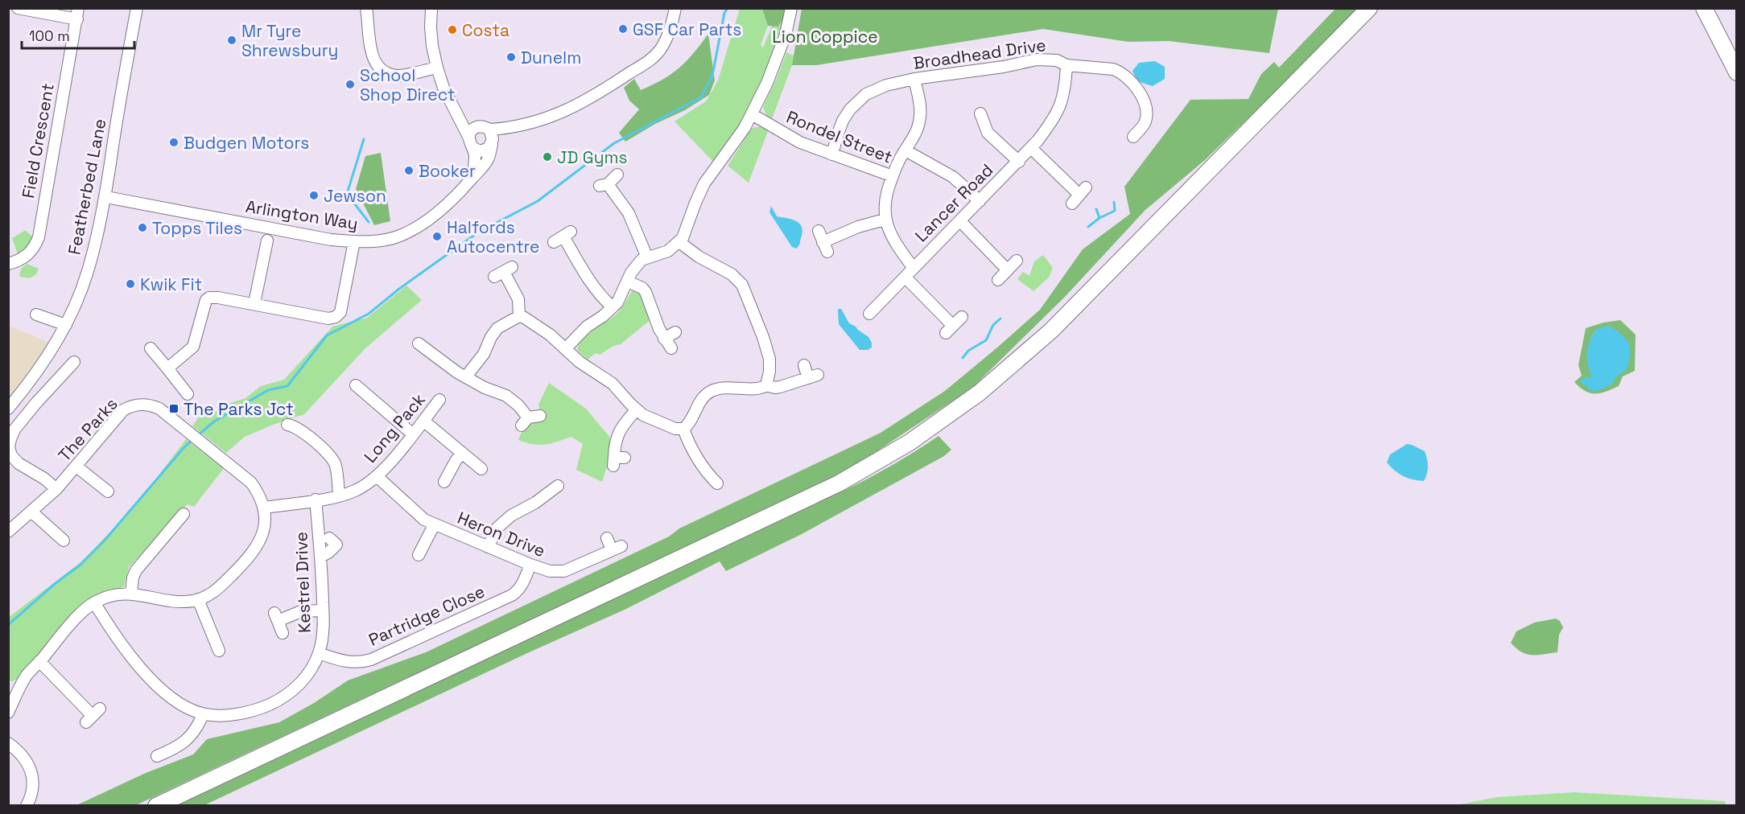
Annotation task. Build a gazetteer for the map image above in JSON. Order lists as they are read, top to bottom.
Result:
{
  "streets": {
    "street": [
      "Broadhead Drive",
      "Rondel Street",
      "Field Crescent",
      "Featherbed Lane",
      "Lancer Road",
      "Arlington Way",
      "Long Pack",
      "The Parks",
      "Heron Drive",
      "Kestrel Drive",
      "Partridge Close"
    ]
  },
  "crossings": [
    ["Broadhead Drive", "Rondel Street"],
    ["Broadhead Drive", "Lancer Road"],
    ["Featherbed Lane", "Arlington Way"],
    ["Long Pack", "The Parks"],
    ["Long Pack", "Heron Drive"],
    ["Long Pack", "Kestrel Drive"],
    ["Heron Drive", "Partridge Close"],
    ["Kestrel Drive", "Partridge Close"]
  ],
  "parks": ["Lion Coppice"],
  "places": {
    "other": [
      "GSF Car Parts",
      "Costa",
      "Mr Tyre Shrewsbury",
      "Dunelm",
      "School Shop Direct",
      "Budgen Motors",
      "JD Gyms",
      "Booker",
      "Jewson",
      "Topps Tiles",
      "Halfords Autocentre",
      "Kwik Fit"
    ],
    "transit": ["The Parks Jct"]
  },
  "scale_bar": "100 m"
}
